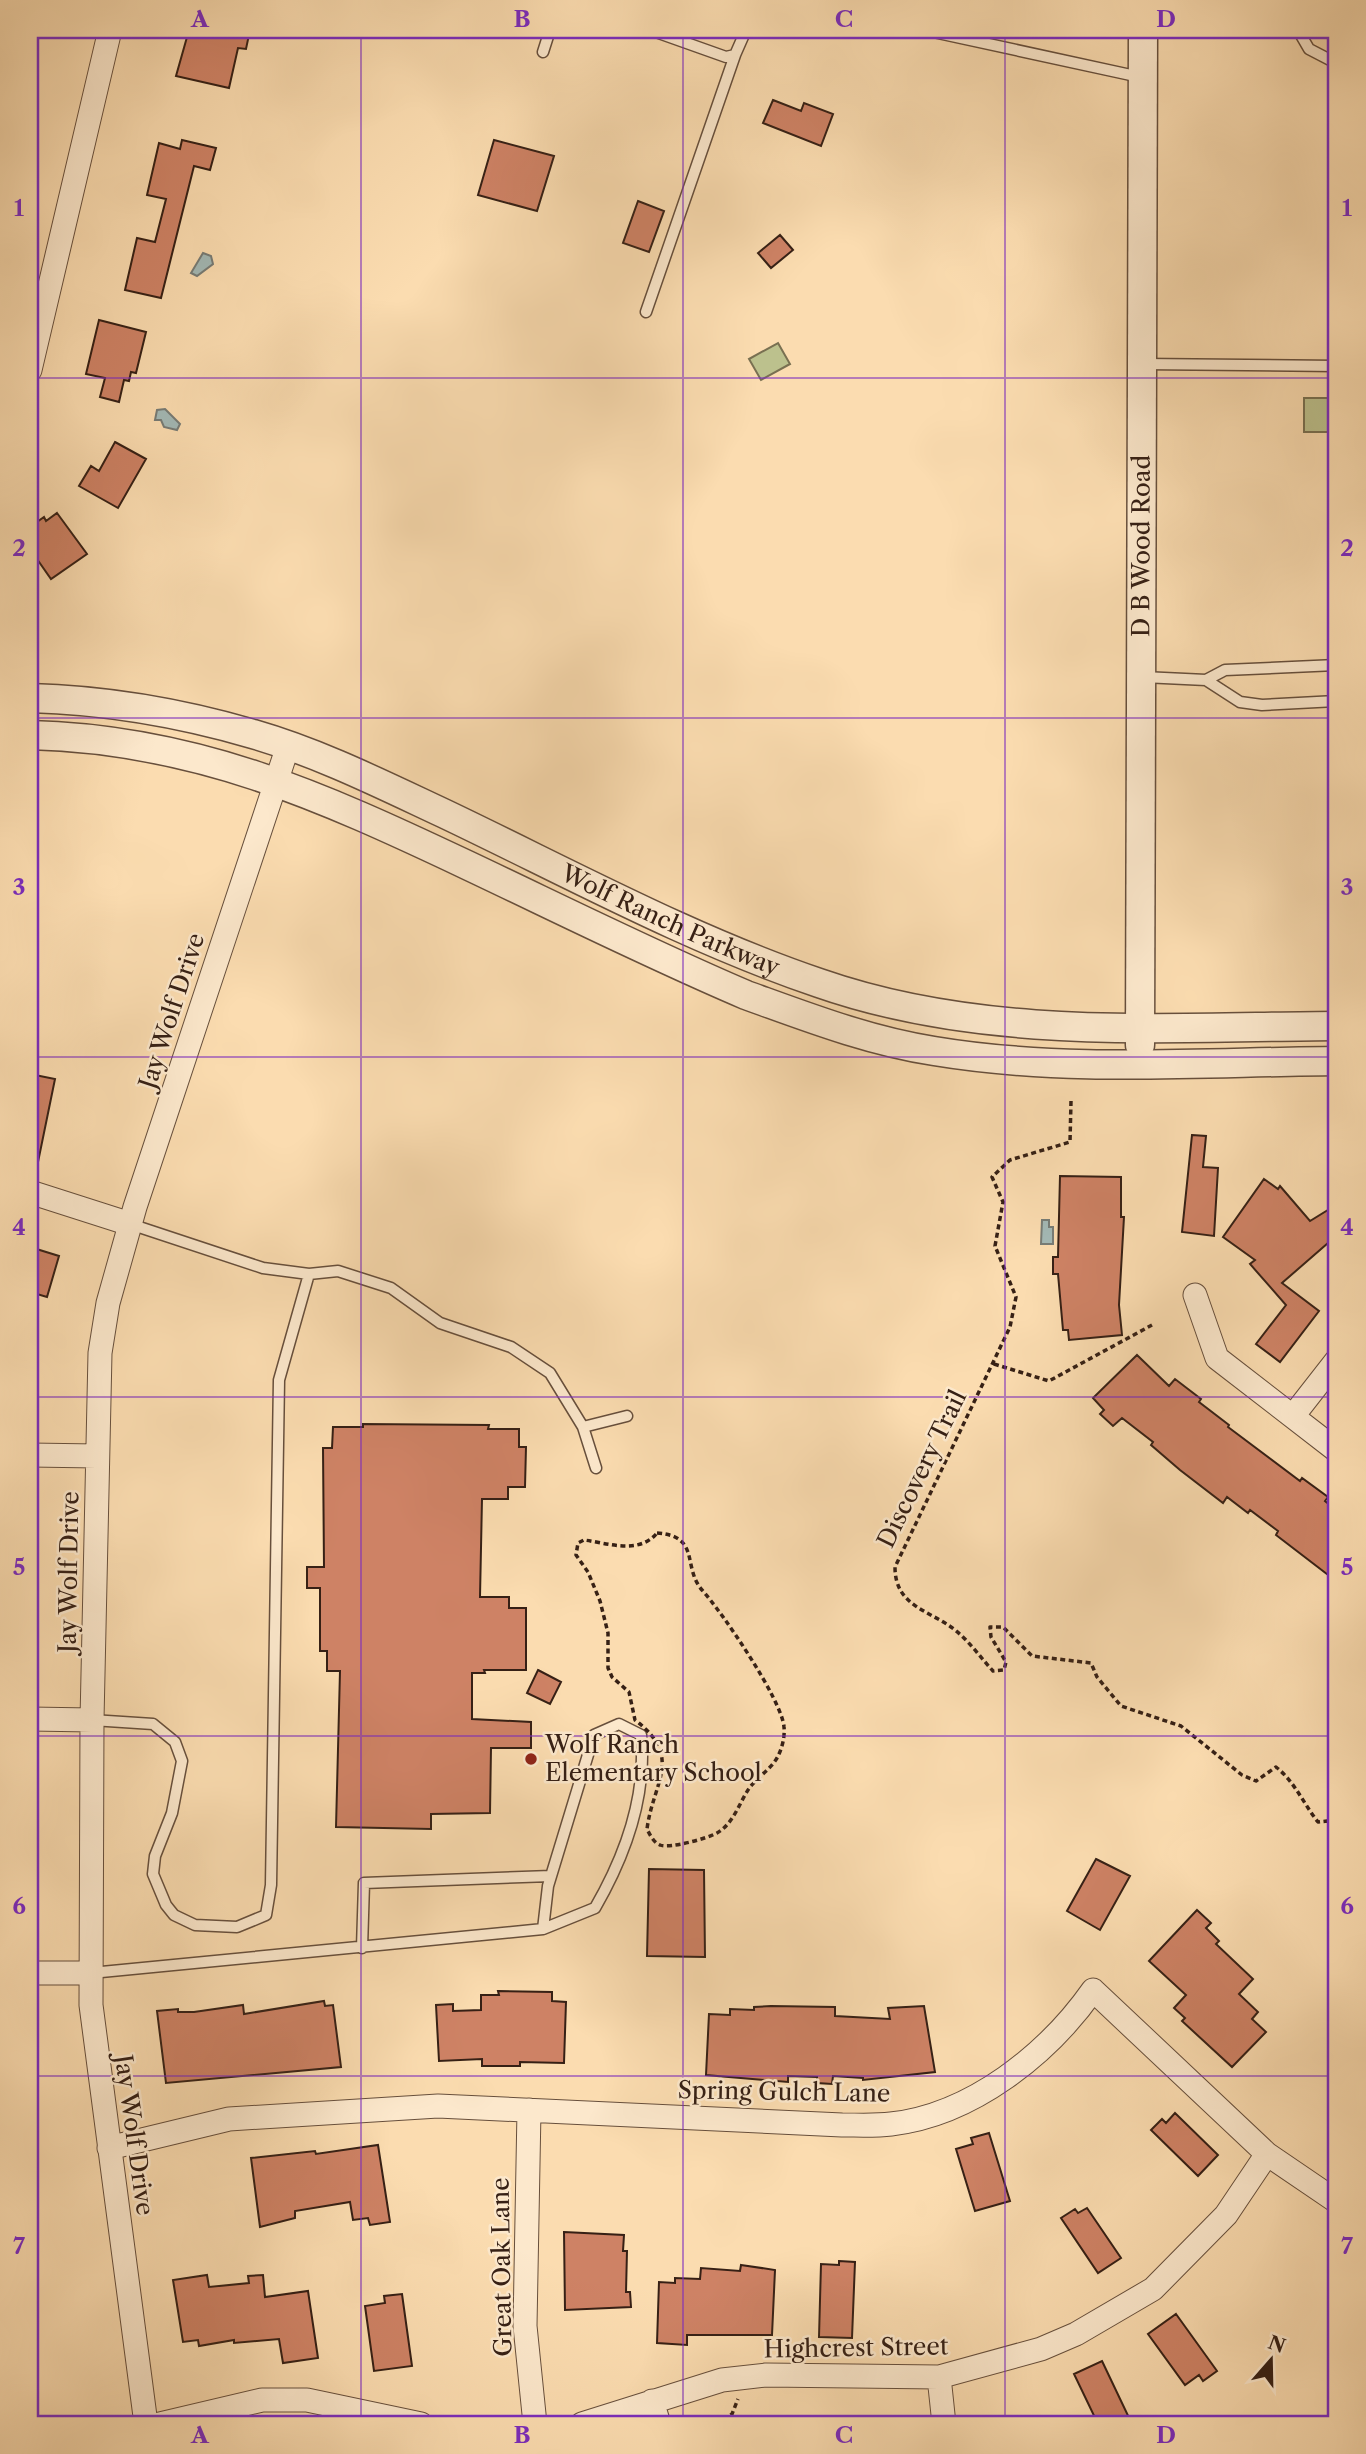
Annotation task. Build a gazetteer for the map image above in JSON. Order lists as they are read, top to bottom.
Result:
{
  "streets": {
    "street": [
      "D B Wood Road",
      "Wolf Ranch Parkway",
      "Jay Wolf Drive",
      "Spring Gulch Lane",
      "Great Oak Lane",
      "Highcrest Street"
    ],
    "path": ["Discovery Trail"]
  },
  "crossings": [
    ["D B Wood Road", "Wolf Ranch Parkway"],
    ["Wolf Ranch Parkway", "Jay Wolf Drive"],
    ["Jay Wolf Drive", "Spring Gulch Lane"],
    ["Spring Gulch Lane", "Great Oak Lane"],
    ["Spring Gulch Lane", "Highcrest Street"]
  ],
  "places": ["Wolf Ranch Elementary School"],
  "north": "top",
  "grid": {
    "columns": [
      "A",
      "B",
      "C",
      "D"
    ],
    "rows": [
      "1",
      "2",
      "3",
      "4",
      "5",
      "6",
      "7"
    ]
  }
}
